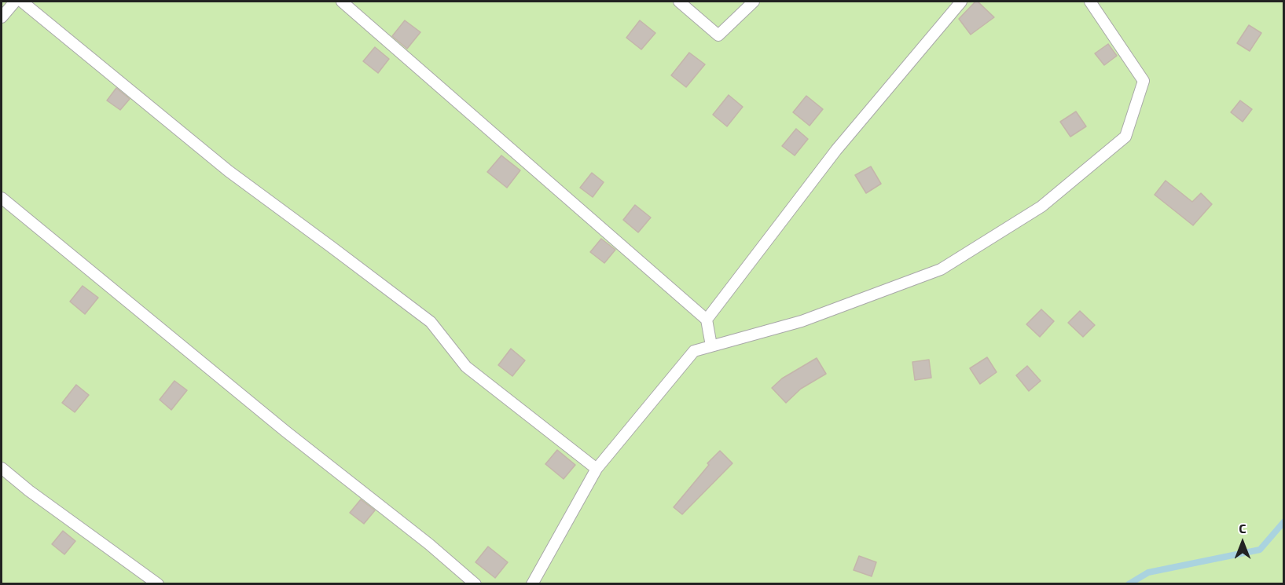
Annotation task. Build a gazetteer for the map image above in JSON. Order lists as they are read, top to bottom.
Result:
{
  "north": "top"
}
